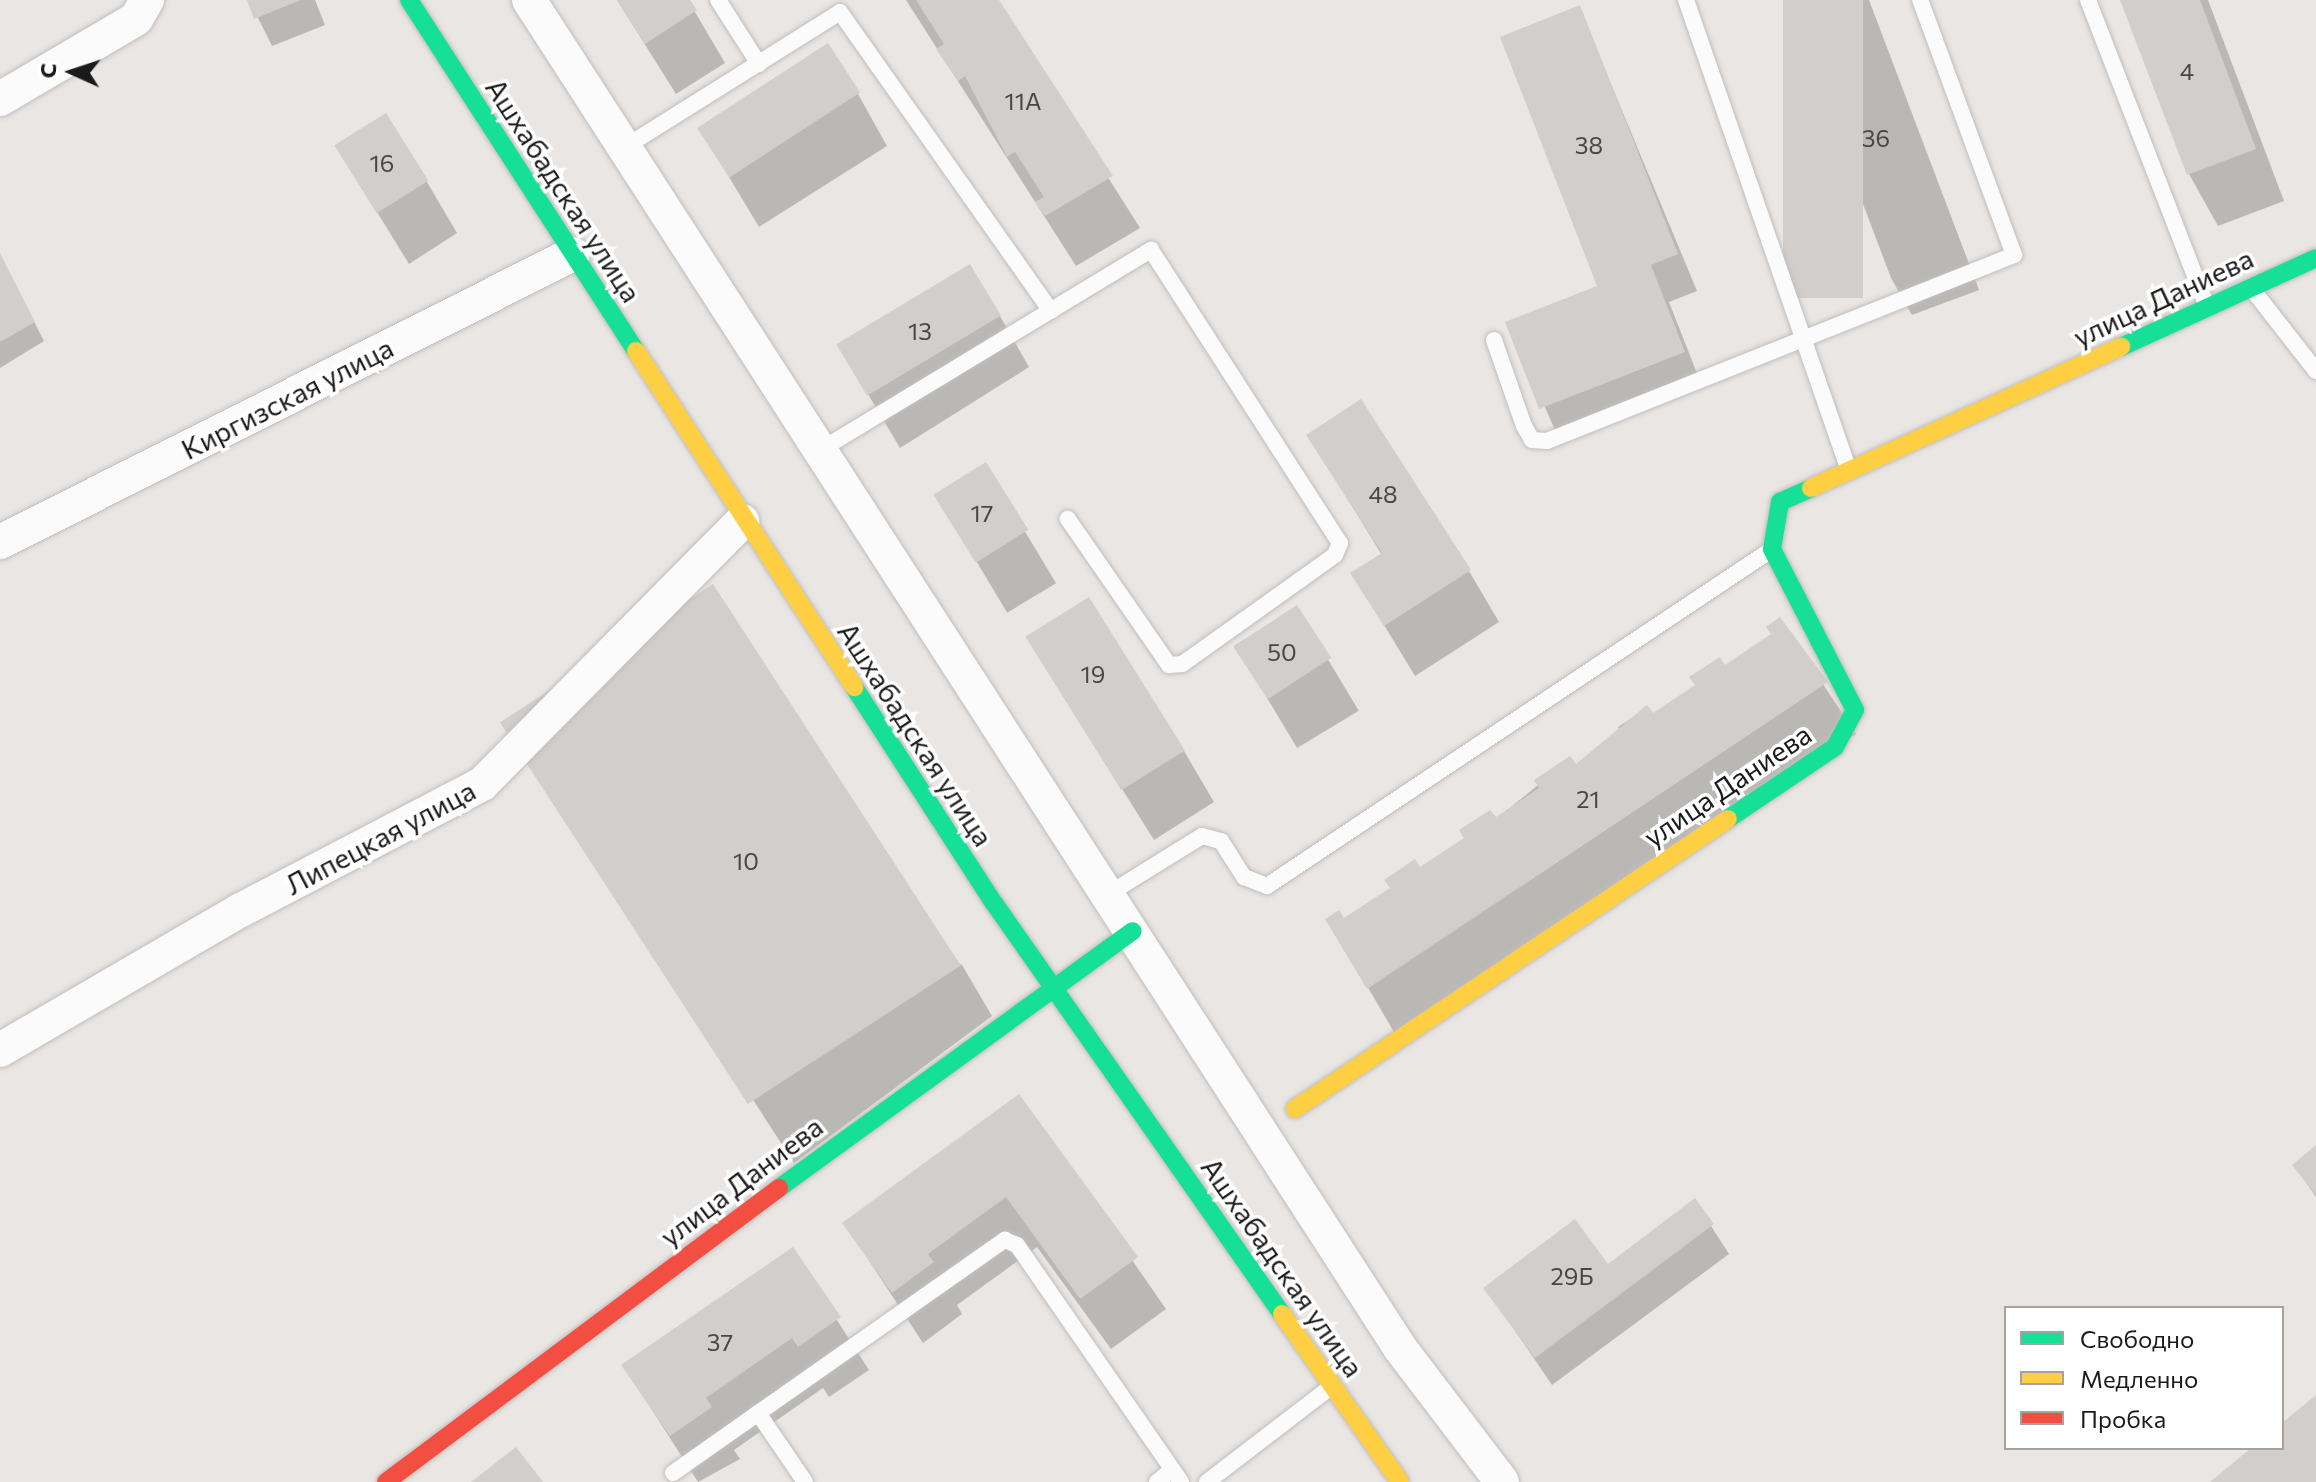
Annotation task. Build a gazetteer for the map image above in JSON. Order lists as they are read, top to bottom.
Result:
{
  "streets": {
    "street": [
      "Ашхабадская улица",
      "улица Даниева",
      "Киргизская улица",
      "Липецкая улица"
    ]
  },
  "crossings": [
    ["Ашхабадская улица", "улица Даниева"],
    ["Ашхабадская улица", "Киргизская улица"],
    ["Ашхабадская улица", "Липецкая улица"]
  ],
  "house_numbers": [
    "4",
    "11А",
    "36",
    "38",
    "16",
    "13",
    "48",
    "17",
    "50",
    "19",
    "21",
    "10",
    "29Б",
    "37"
  ],
  "legend": ["Свободно", "Медленно", "Пробка"],
  "north": "left"
}
